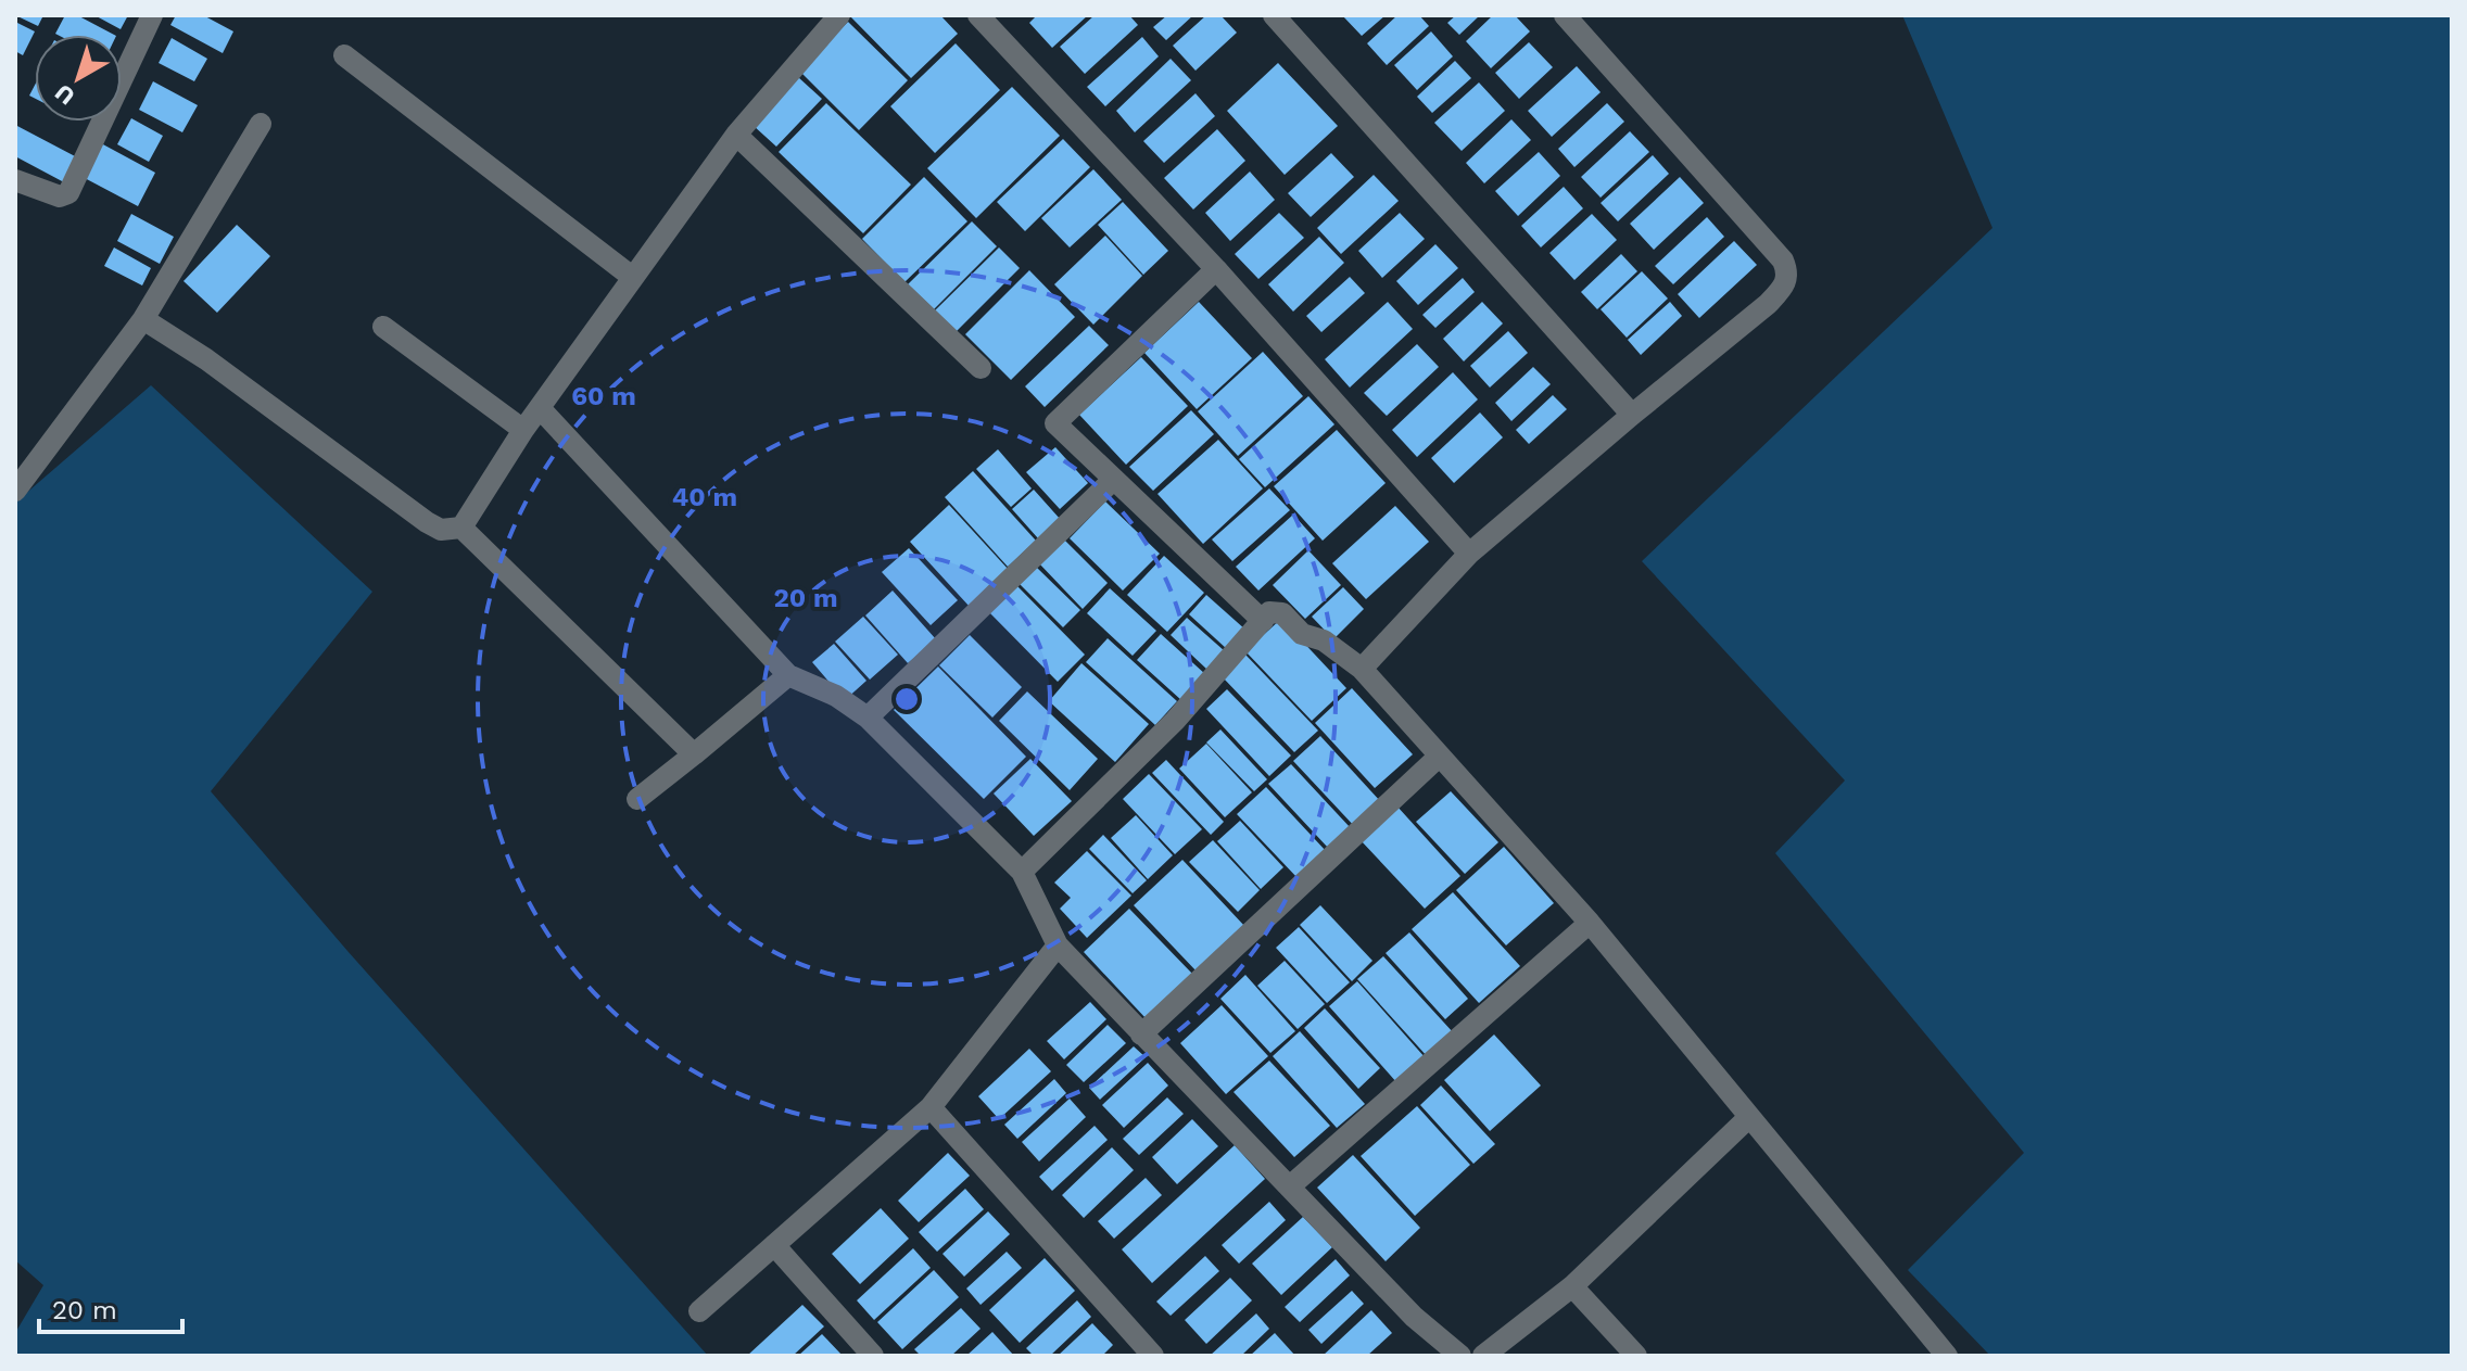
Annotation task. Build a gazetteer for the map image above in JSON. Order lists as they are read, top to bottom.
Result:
{
  "scale_bar": "20 m",
  "north": "bottom left",
  "rings": ["60 m", "40 m", "20 m"]
}
